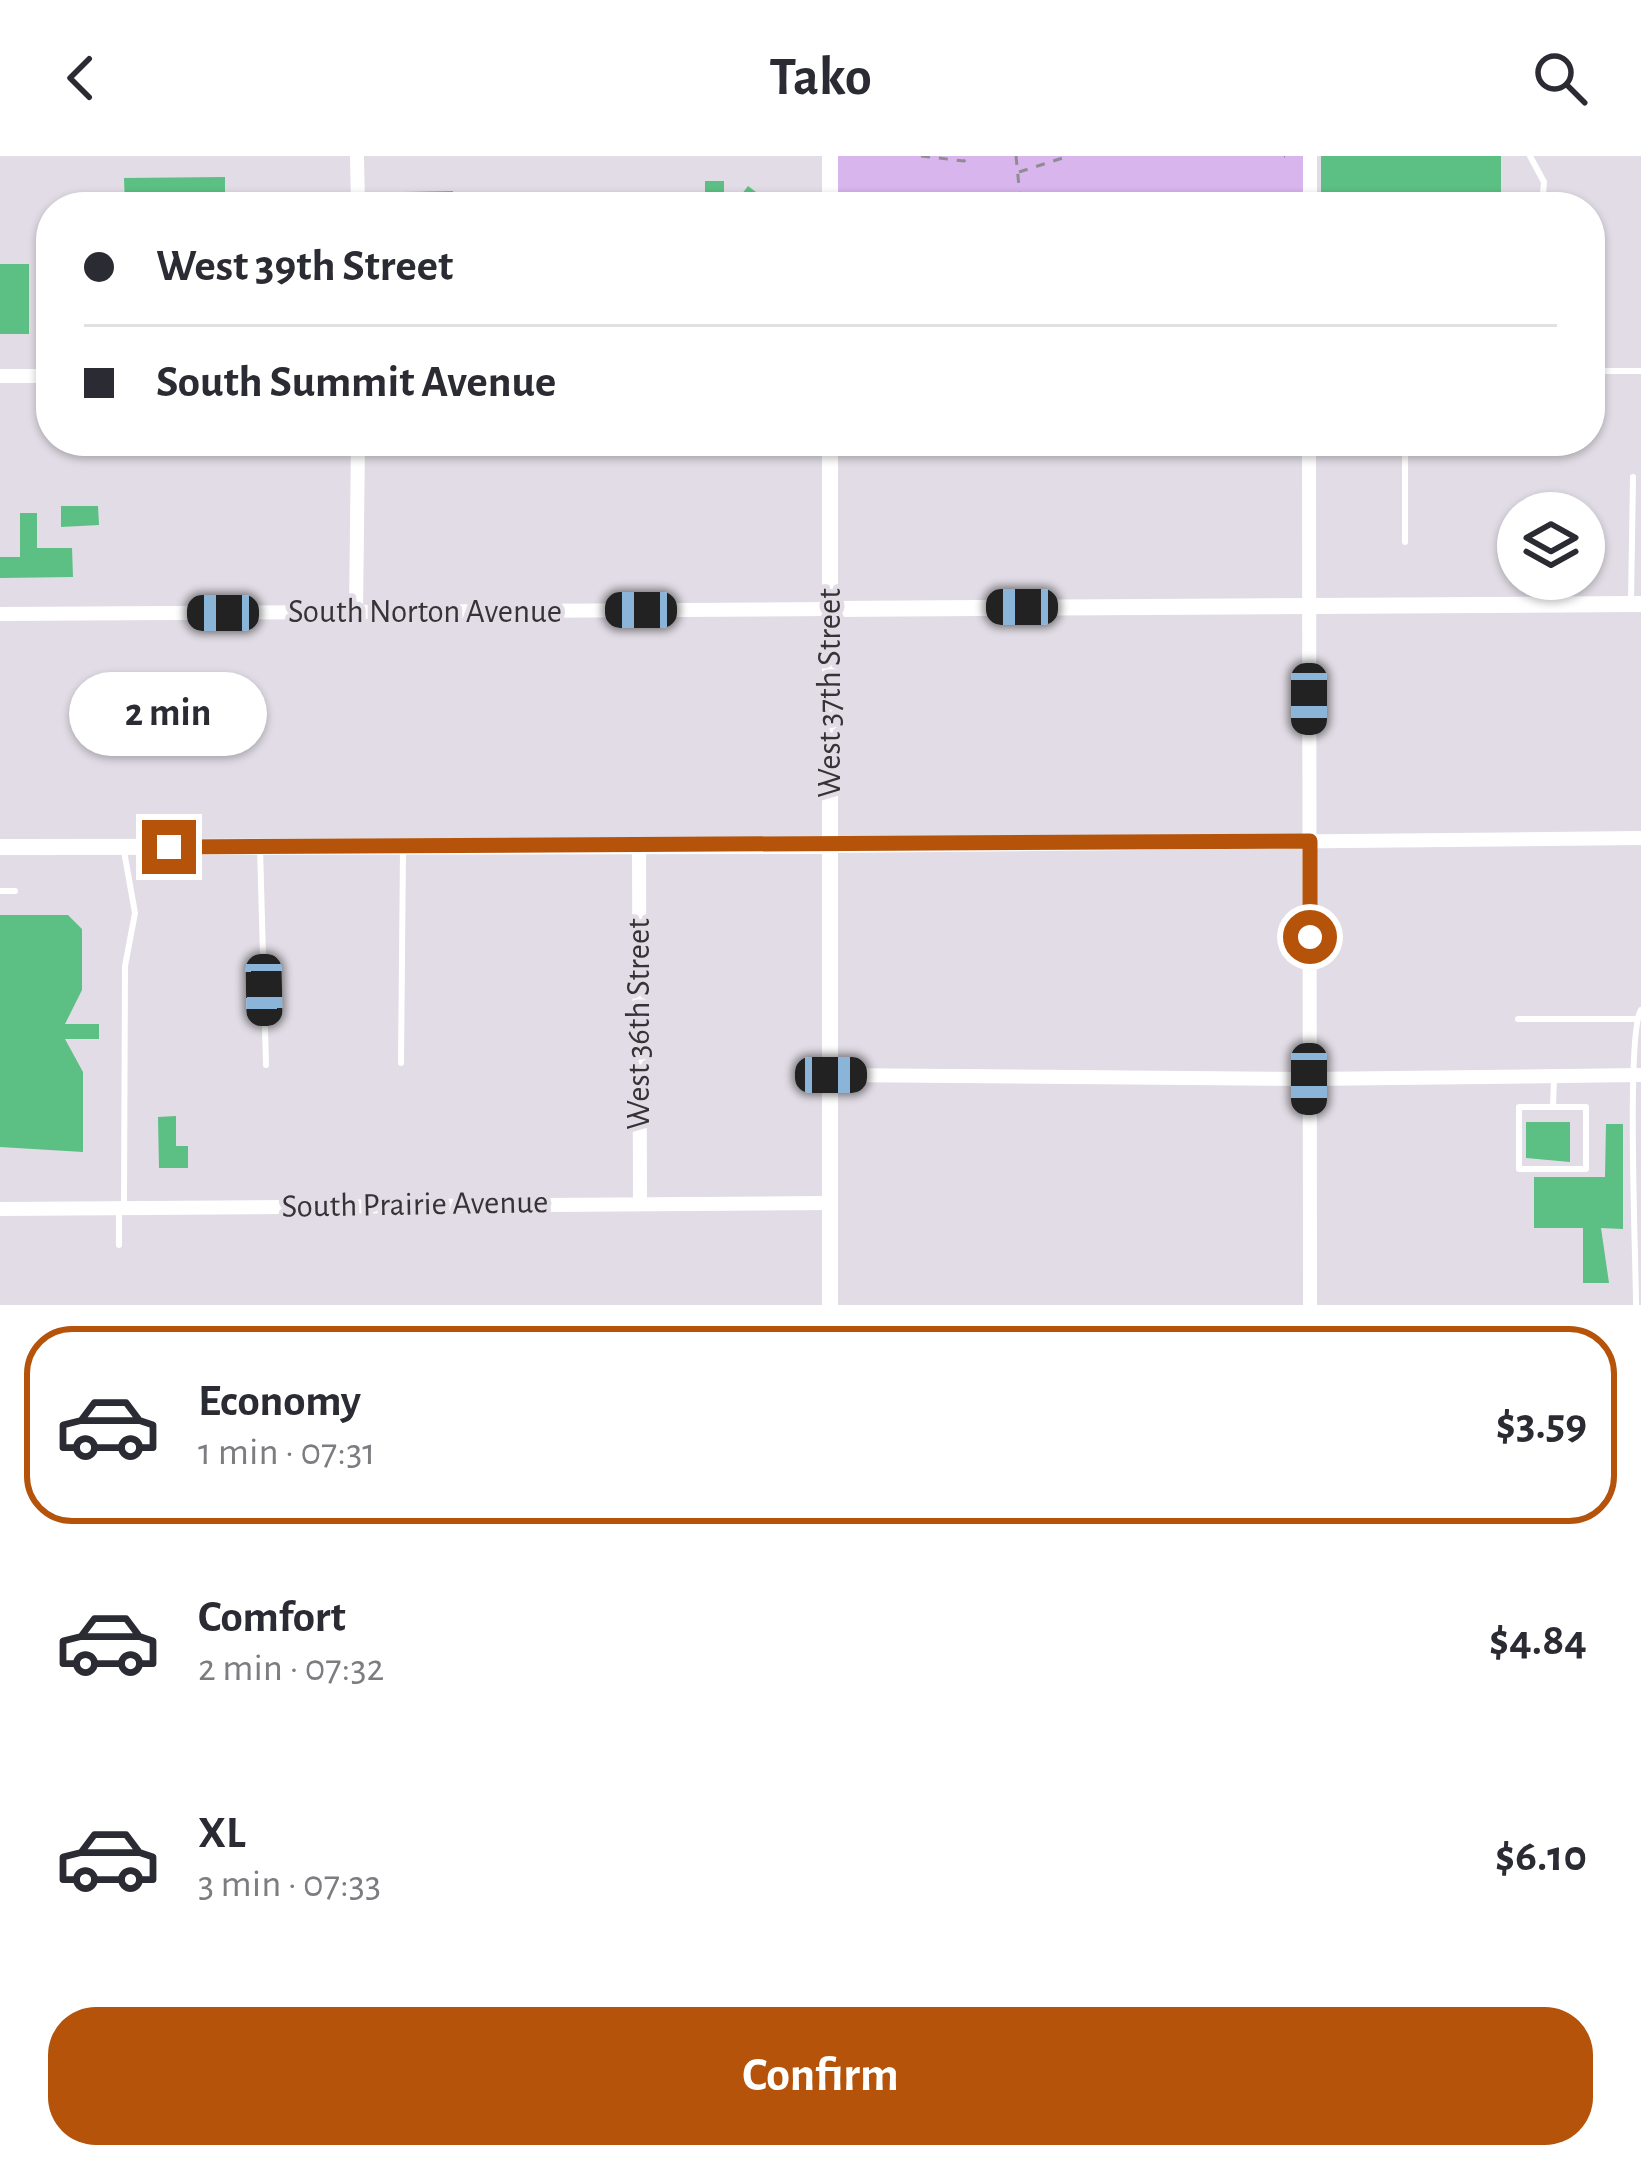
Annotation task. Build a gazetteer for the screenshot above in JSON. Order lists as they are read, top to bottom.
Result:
{
  "streets": {
    "street": [
      "South Norton Avenue",
      "West 37th Street",
      "West 36th Street",
      "South Prairie Avenue"
    ]
  },
  "crossings": [
    ["South Norton Avenue", "West 37th Street"],
    ["West 37th Street", "South Prairie Avenue"],
    ["West 36th Street", "South Prairie Avenue"]
  ],
  "page": {
    "header": "Tako",
    "banner": ["West 39th Street", "South Summit Avenue"],
    "bubble": "2 min",
    "list": [
      {
        "name": "Economy",
        "note": "1 min · 07:31",
        "value": "$3.59"
      },
      {
        "name": "Comfort",
        "note": "2 min · 07:32",
        "value": "$4.84"
      },
      {
        "name": "XL",
        "note": "3 min · 07:33",
        "value": "$6.10"
      }
    ],
    "buttons": "Confirm"
  }
}
